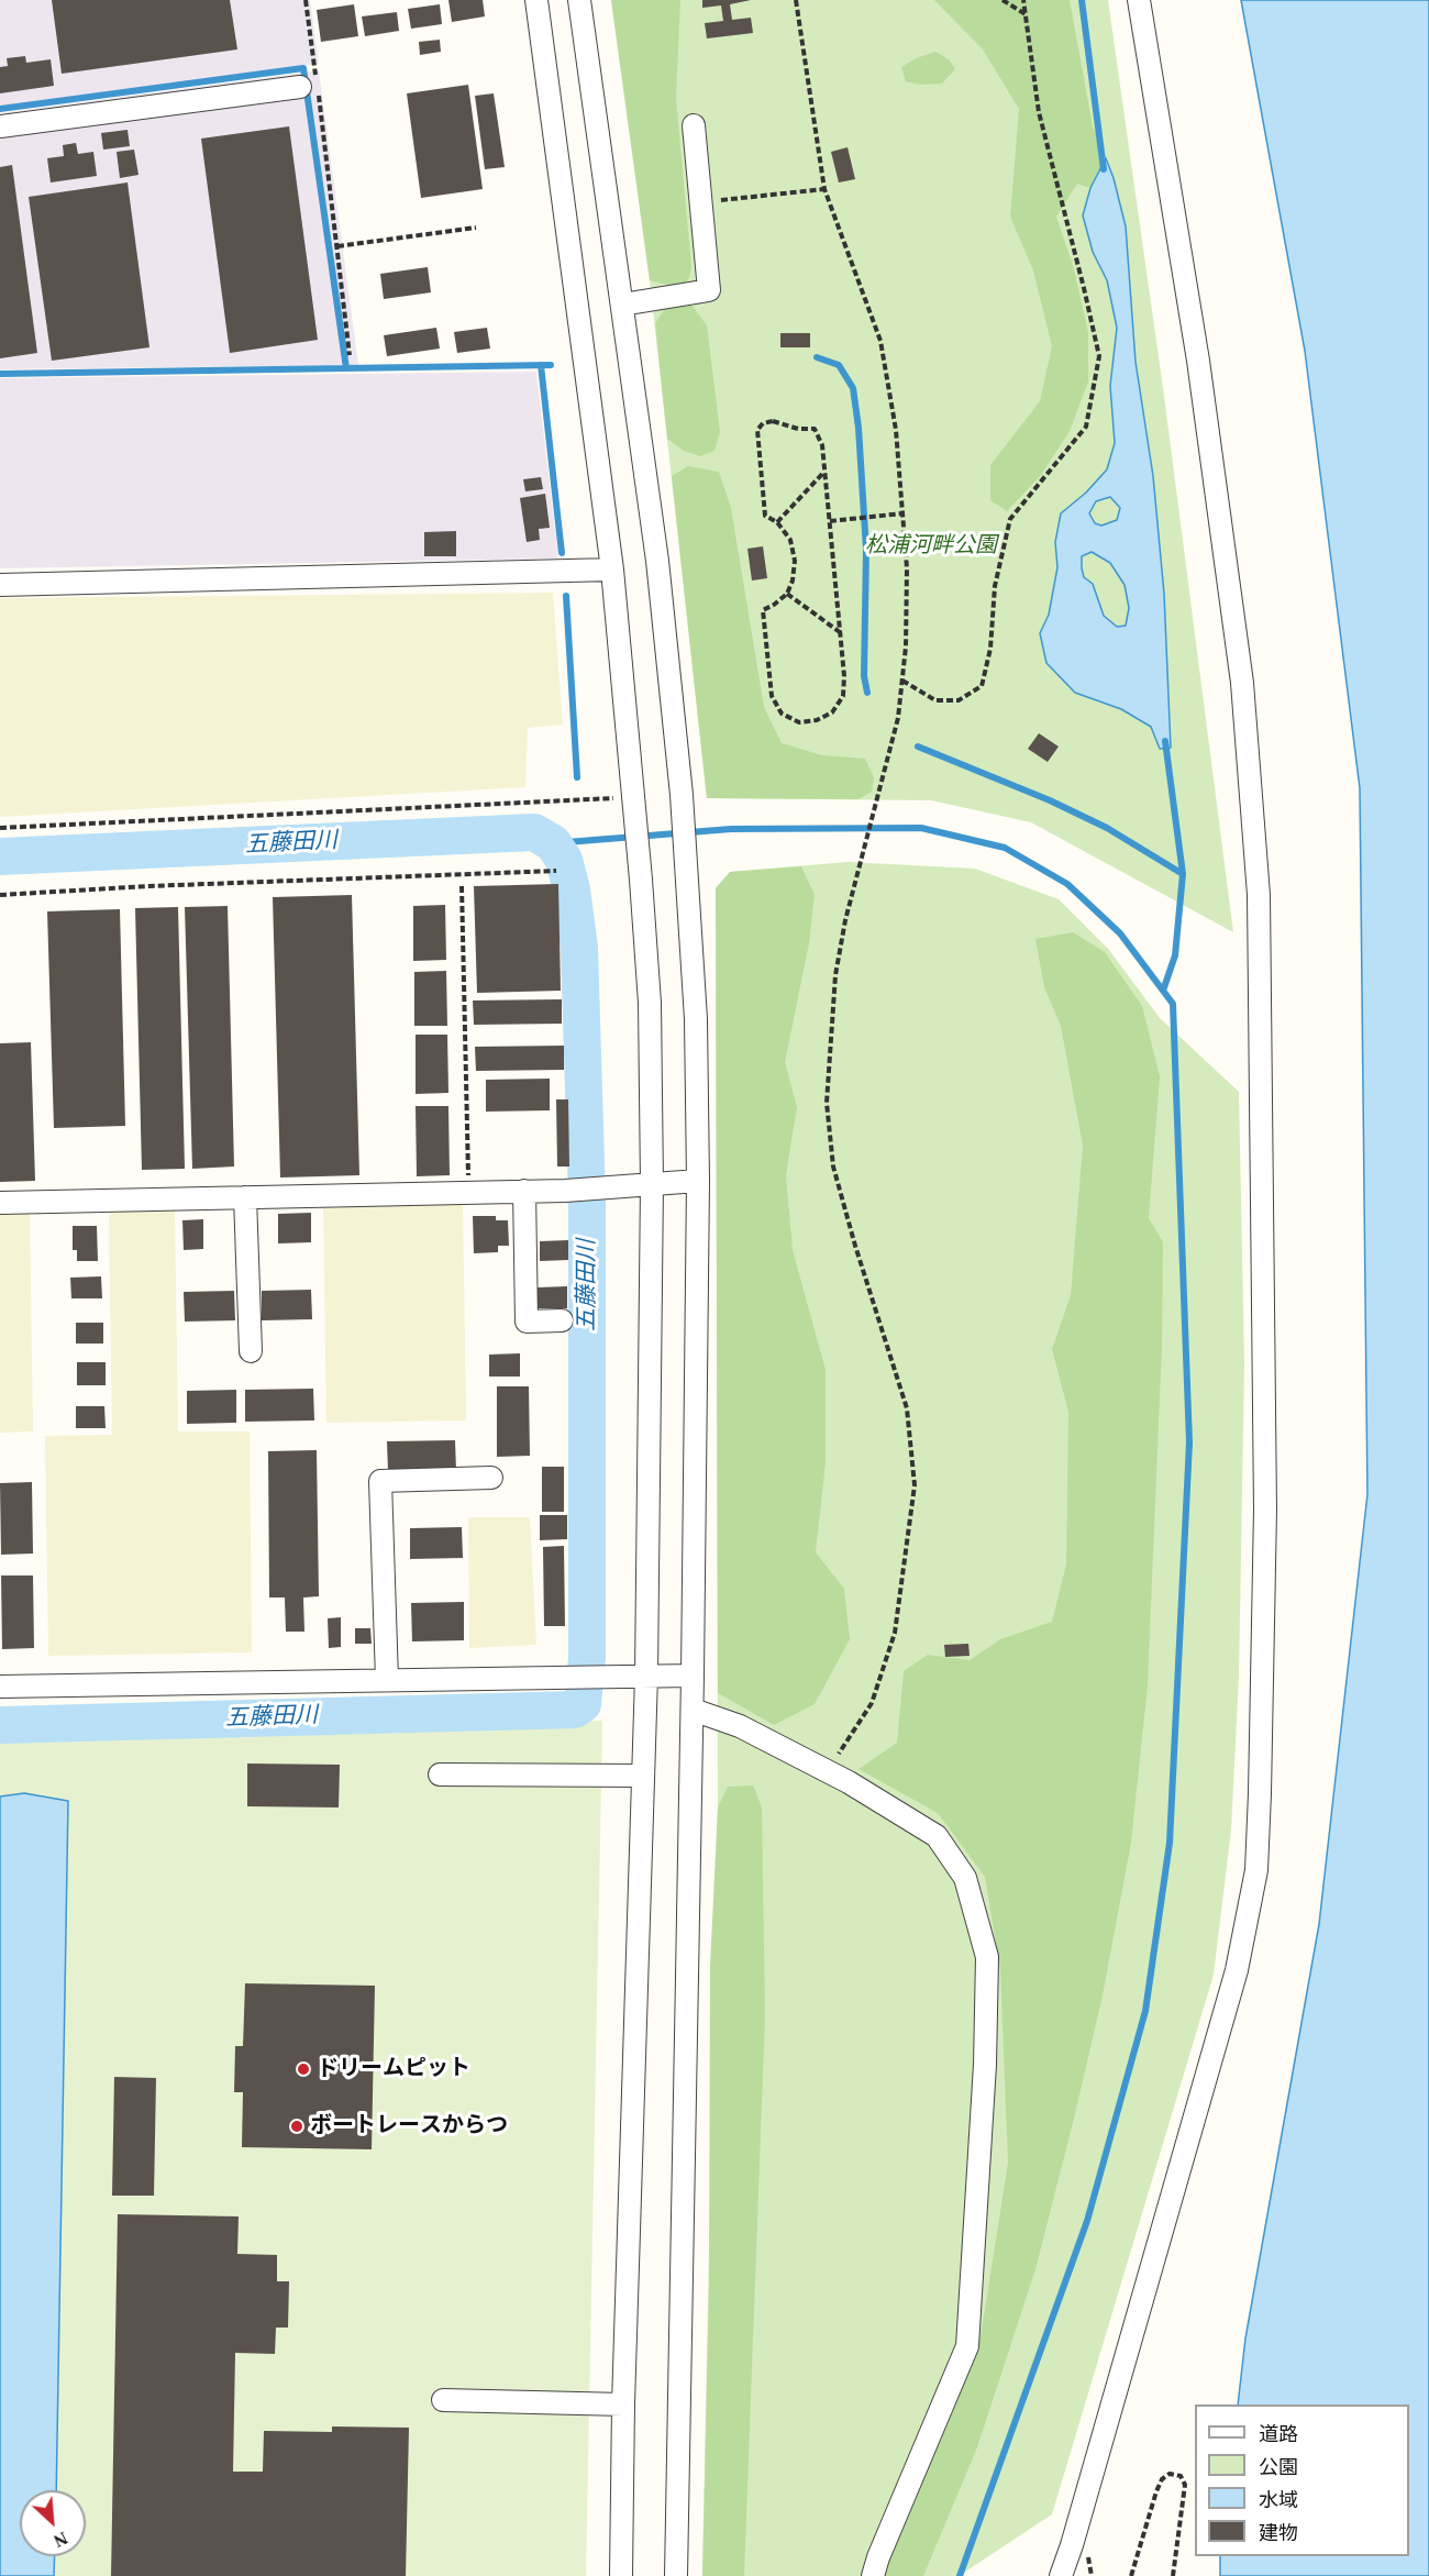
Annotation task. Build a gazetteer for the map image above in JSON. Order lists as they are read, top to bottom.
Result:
{
  "water": ["五藤田川"],
  "parks": ["松浦河畔公園"],
  "places": ["ドリームピット", "ボートレースからつ"],
  "legend": [
    "道路",
    "公園",
    "水域",
    "建物"
  ],
  "north": "bottom right"
}
